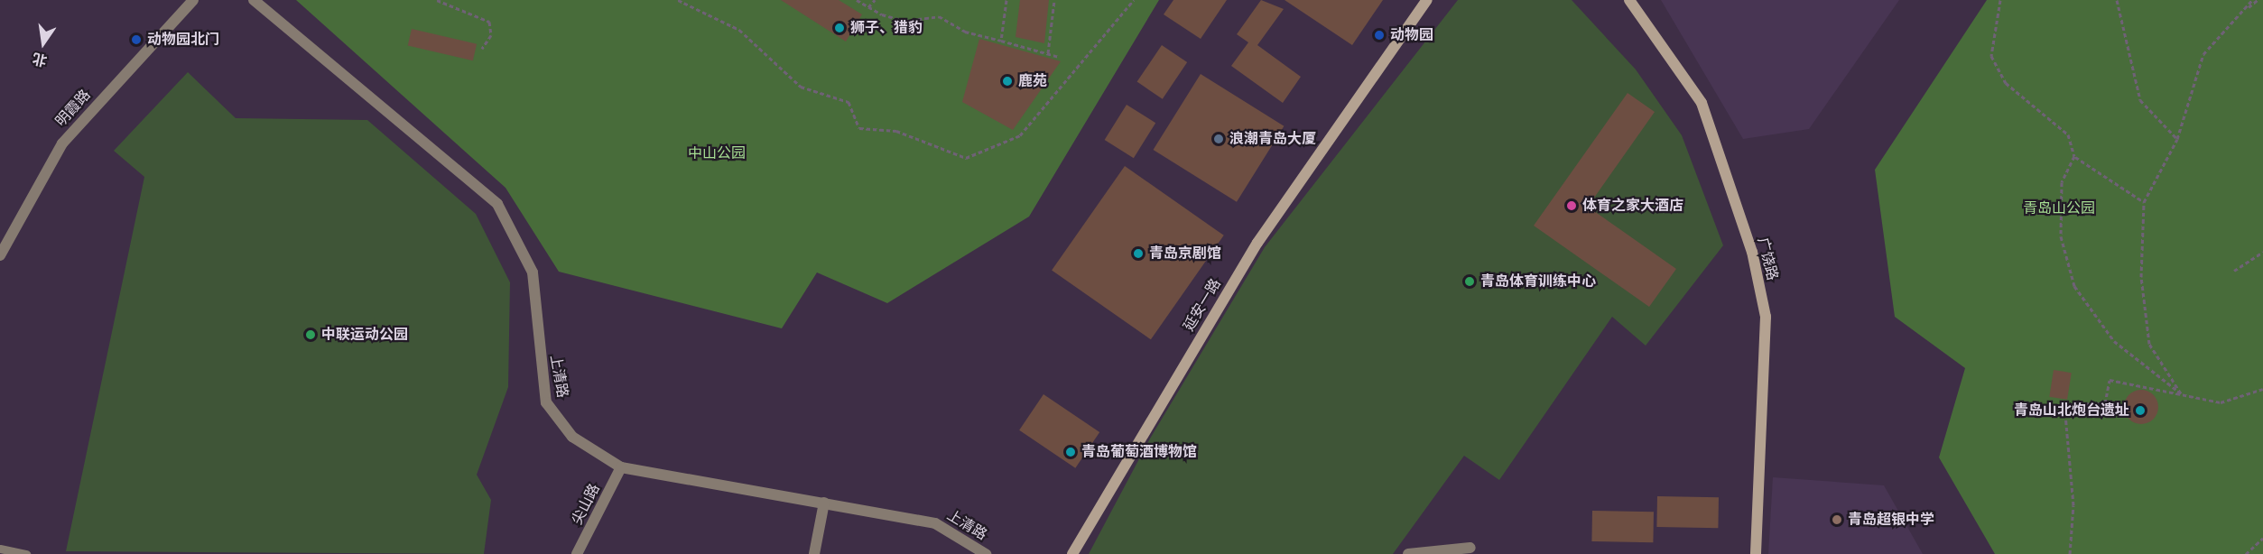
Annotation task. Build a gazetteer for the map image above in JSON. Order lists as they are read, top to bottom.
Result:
{
  "streets": {
    "main road": ["广饶路", "延安一路"],
    "street": ["明霞路", "上清路", "尖山路"]
  },
  "crossings": [
    ["上清路", "尖山路"]
  ],
  "parks": ["中山公园", "青岛山公园"],
  "places": [
    "狮子、猎豹",
    "动物园",
    "动物园北门",
    "鹿苑",
    "浪潮青岛大厦",
    "体育之家大酒店",
    "青岛京剧馆",
    "青岛体育训练中心",
    "中联运动公园",
    "青岛山北炮台遗址",
    "青岛葡萄酒博物馆",
    "青岛超银中学"
  ],
  "north": "bottom"
}
